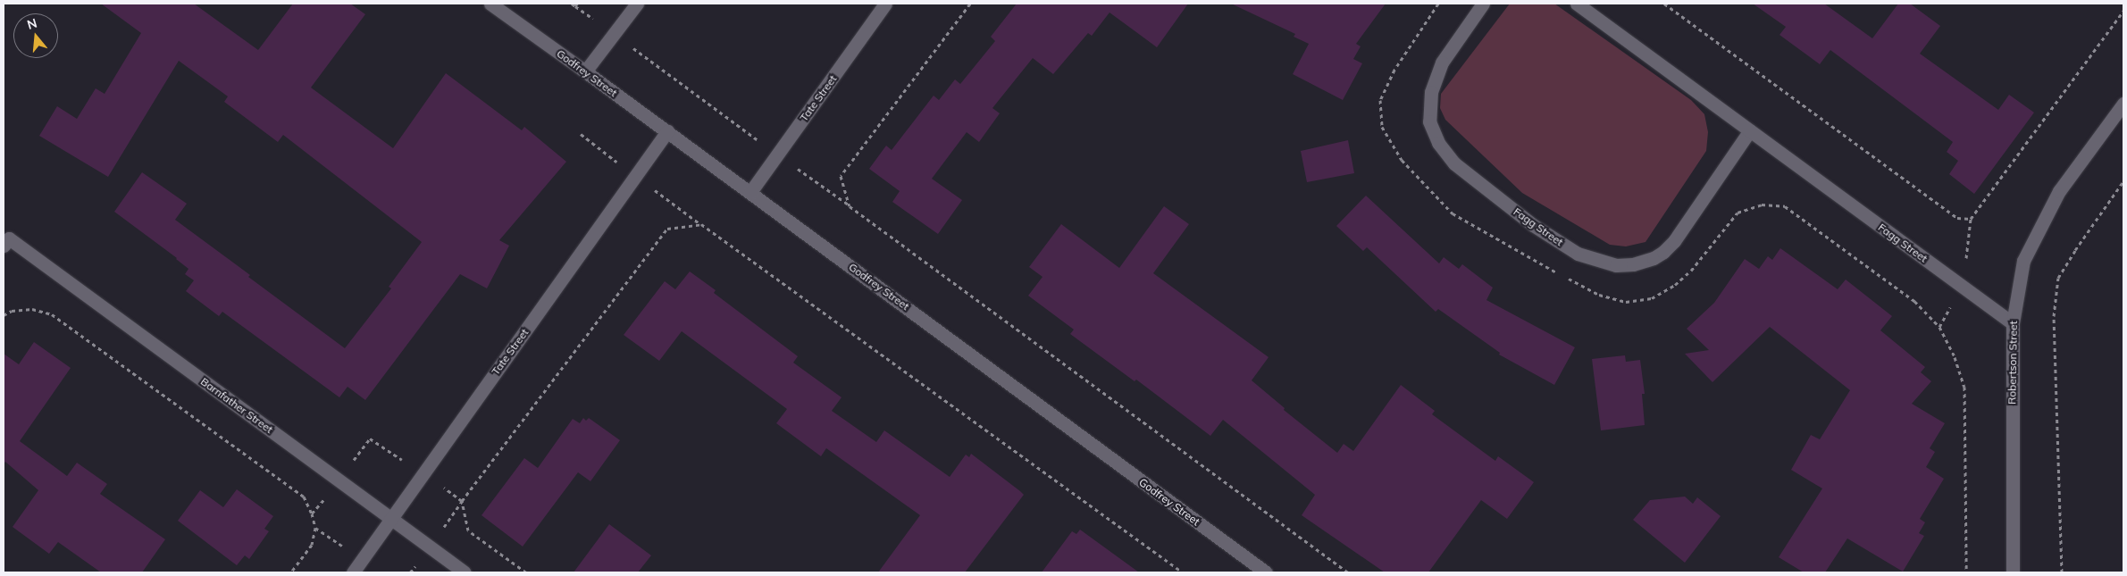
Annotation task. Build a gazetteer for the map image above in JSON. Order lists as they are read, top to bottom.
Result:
{
  "streets": {
    "street": [
      "Godfrey Street",
      "Tate Street",
      "Fagg Street",
      "Robertson Street",
      "Barnfather Street"
    ]
  },
  "crossings": [
    ["Godfrey Street", "Tate Street"],
    ["Tate Street", "Barnfather Street"],
    ["Fagg Street", "Robertson Street"]
  ],
  "north": "top"
}
